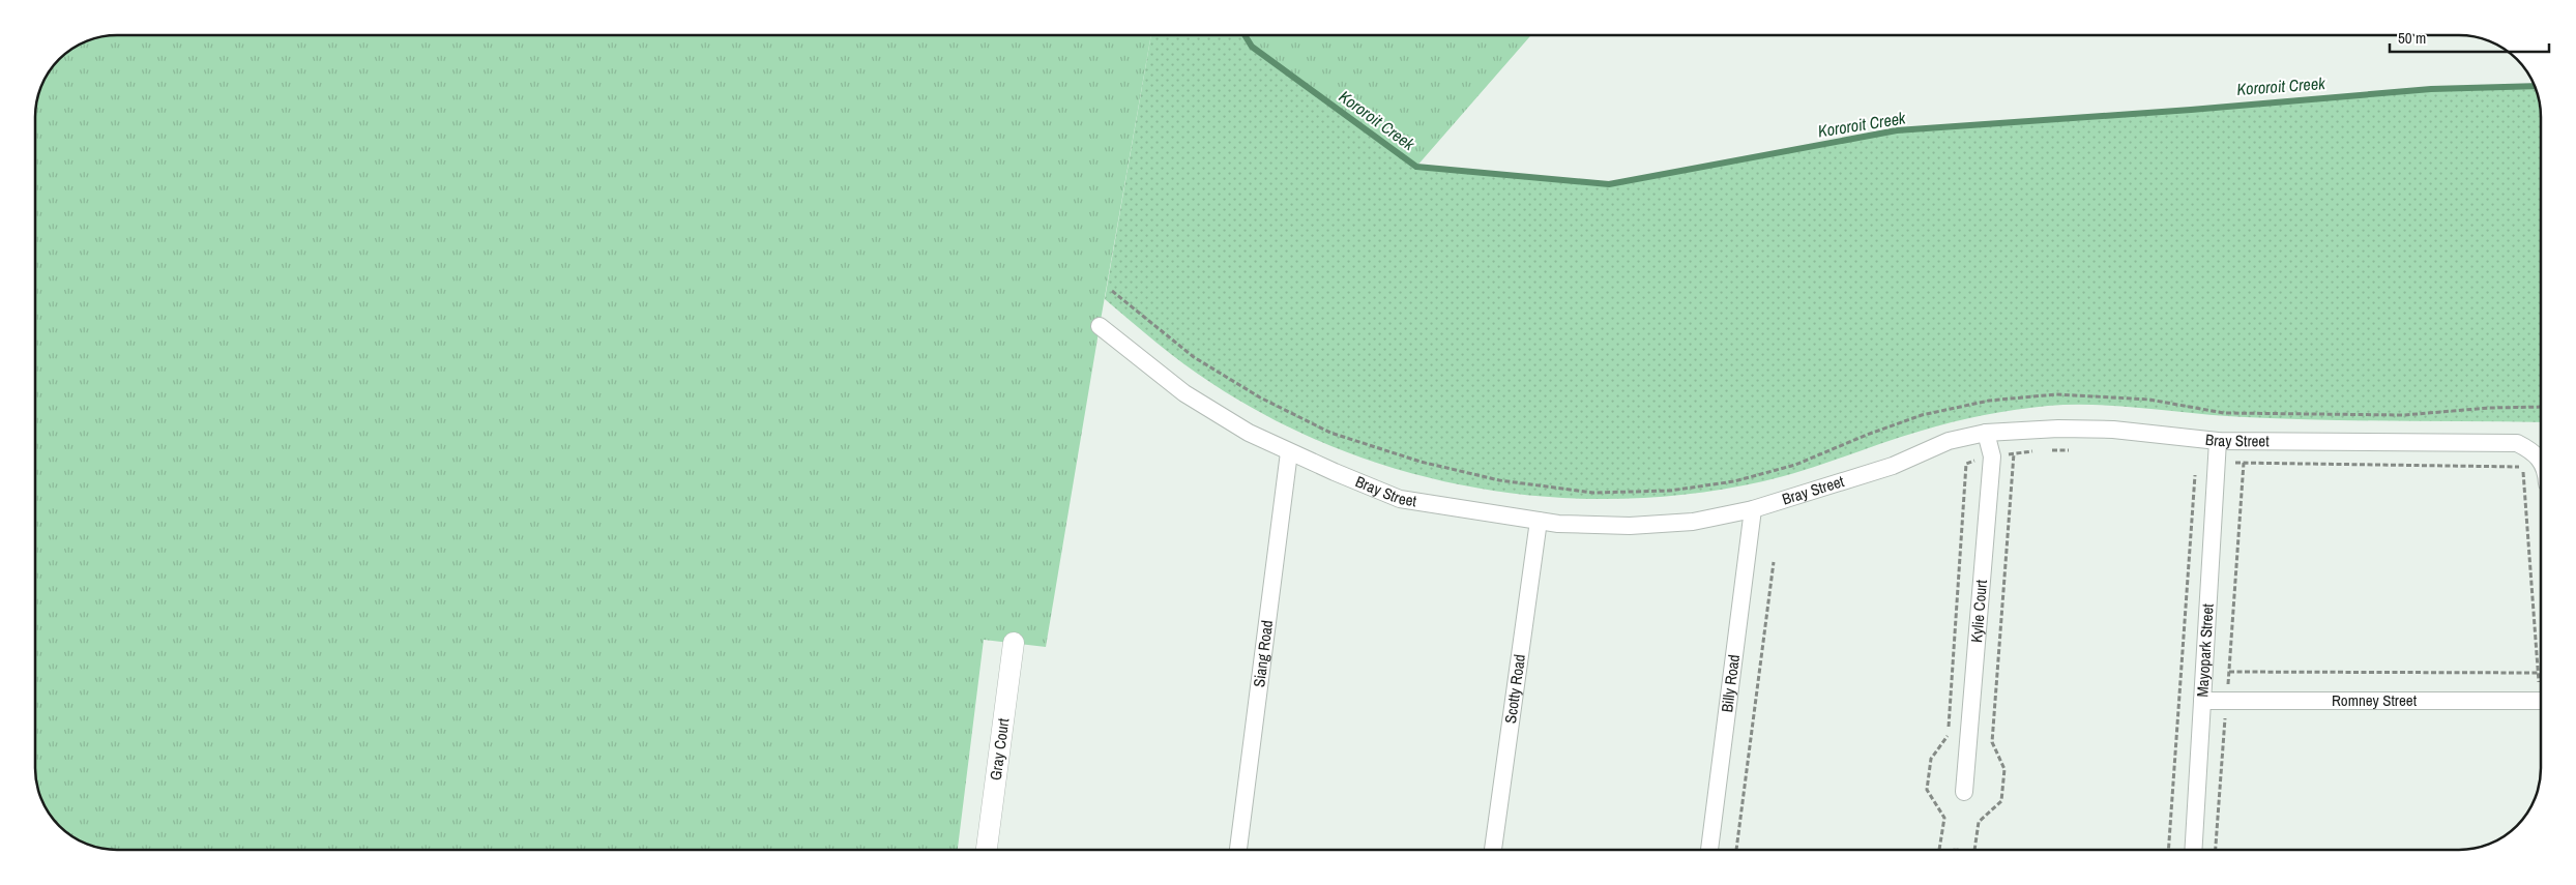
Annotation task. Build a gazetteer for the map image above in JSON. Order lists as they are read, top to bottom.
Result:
{
  "streets": {
    "street": [
      "Bray Street",
      "Kylie Court",
      "Mayopark Street",
      "Siang Road",
      "Billy Road",
      "Scotty Road",
      "Romney Street",
      "Gray Court"
    ]
  },
  "crossings": [
    ["Bray Street", "Kylie Court"],
    ["Bray Street", "Mayopark Street"],
    ["Bray Street", "Siang Road"],
    ["Bray Street", "Billy Road"],
    ["Bray Street", "Scotty Road"],
    ["Mayopark Street", "Romney Street"]
  ],
  "water": ["Kororoit Creek"],
  "scale_bar": "50 m"
}
